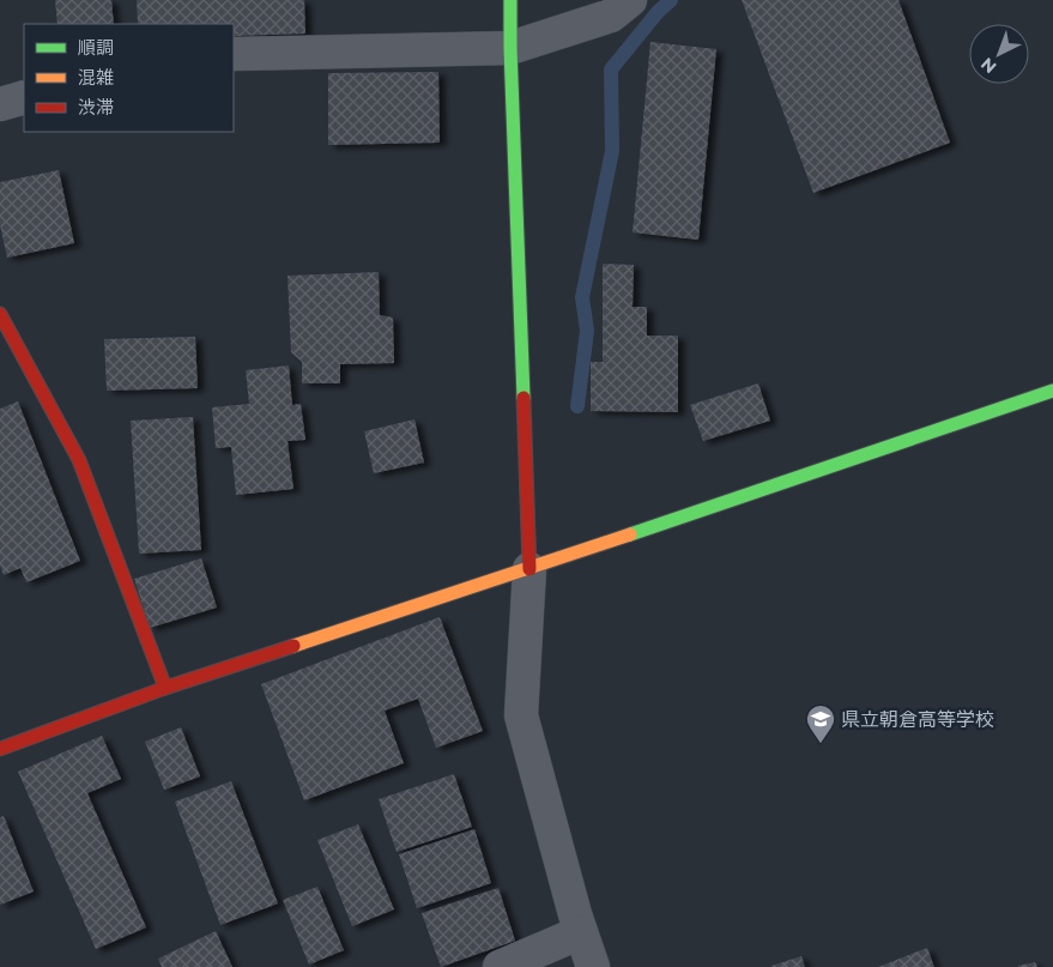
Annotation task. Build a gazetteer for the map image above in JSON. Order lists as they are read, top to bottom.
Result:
{
  "places": {
    "school or university": ["県立朝倉高等学校"]
  },
  "legend": ["順調", "混雑", "渋滞"],
  "north": "bottom left"
}
